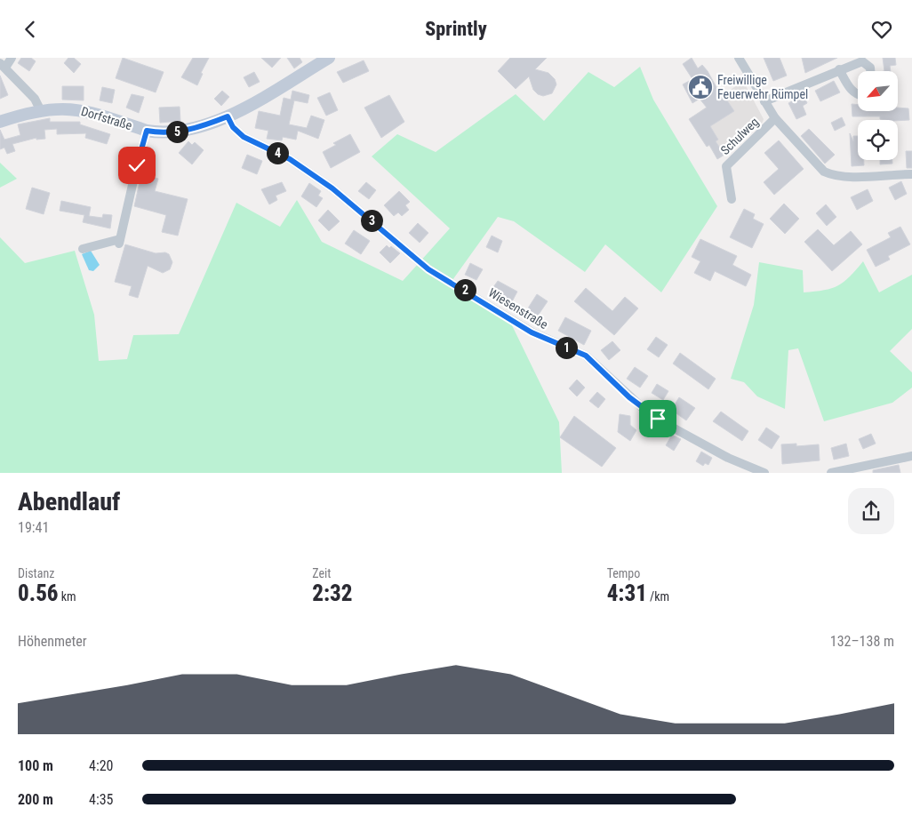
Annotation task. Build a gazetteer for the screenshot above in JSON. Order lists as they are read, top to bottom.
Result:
{
  "streets": {
    "street": ["Dorfstraße", "Schulweg", "Wiesenstraße"]
  },
  "crossings": [
    ["Dorfstraße", "Wiesenstraße"]
  ],
  "places": {
    "public building": ["Freiwillige Feuerwehr Rümpel"]
  },
  "north": "bottom left",
  "page": {
    "header": "Sprintly",
    "pins": [
      "5",
      "4",
      "3",
      "2",
      "1"
    ],
    "heading": ["Abendlauf", "19:41"],
    "stats": [
      ["Distanz", "0.56 km"],
      ["Zeit", "2:32"],
      ["Tempo", "4:31 /km"]
    ],
    "chart": ["Höhenmeter", "132–138 m"],
    "list": [
      {
        "name": "100 m",
        "note": "4:20"
      },
      {
        "name": "200 m",
        "note": "4:35"
      }
    ]
  }
}
